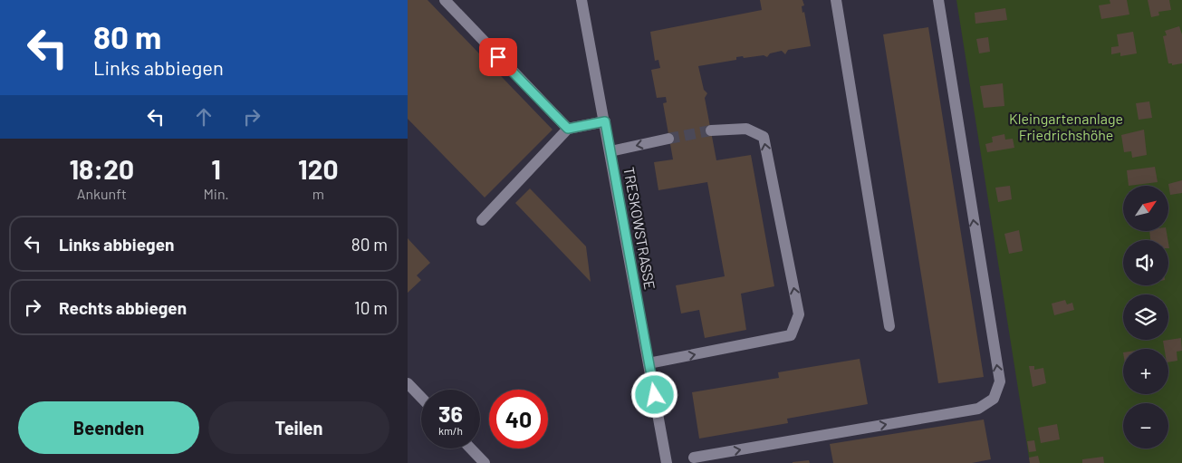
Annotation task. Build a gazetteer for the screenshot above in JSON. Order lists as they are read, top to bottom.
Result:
{
  "streets": {
    "street": ["TRESKOWSTRASSE"]
  },
  "parks": ["Kleingartenanlage Friedrichshöhe"],
  "north": "top right",
  "page": {
    "turn": ["80 m", "Links abbiegen"],
    "eta": [
      "18:20",
      "Ankunft",
      "1",
      "Min.",
      "120",
      "m"
    ],
    "map_buttons": ["+", "−"],
    "list": [
      {
        "name": "Links abbiegen",
        "value": "80 m"
      },
      {
        "name": "Rechts abbiegen",
        "value": "10 m"
      }
    ],
    "speed": "36 km/h",
    "limit": "40",
    "buttons": ["Beenden", "Teilen"]
  }
}
